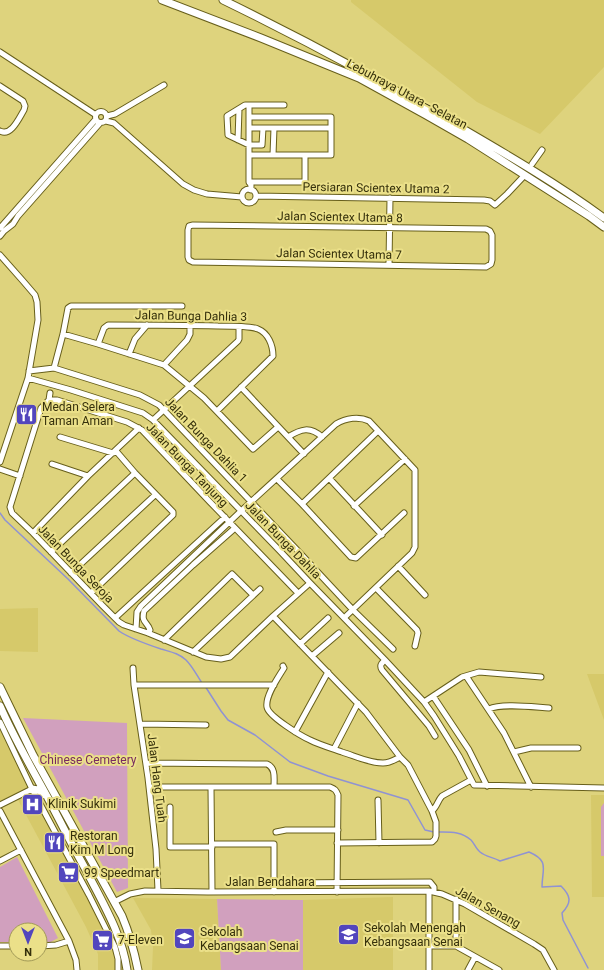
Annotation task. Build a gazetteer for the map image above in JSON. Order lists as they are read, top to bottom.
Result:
{
  "streets": {
    "highway": ["Lebuhraya Utara–Selatan"],
    "street": [
      "Persiaran Scientex Utama 2",
      "Jalan Scientex Utama 8",
      "Jalan Scientex Utama 7",
      "Jalan Bunga Dahlia 3",
      "Jalan Bunga Dahlia 1",
      "Jalan Bunga Tanjung",
      "Jalan Bunga Dahlia",
      "Jalan Bunga Seroja",
      "Jalan Hang Tuah",
      "Jalan Bendahara",
      "Jalan Senang"
    ]
  },
  "crossings": [
    ["Jalan Scientex Utama 8", "Jalan Scientex Utama 7"],
    ["Jalan Bunga Tanjung", "Jalan Bunga Seroja"],
    ["Jalan Hang Tuah", "Jalan Bendahara"],
    ["Jalan Bendahara", "Jalan Senang"]
  ],
  "parks": ["Chinese Cemetery"],
  "places": {
    "restaurant": ["Medan Selera Taman Aman", "Restoran Kim M Long"],
    "hospital": ["Klinik Sukimi"],
    "supermarket": ["99 Speedmart", "7-Eleven"],
    "school or university": ["Sekolah Menengah Kebangsaan Senai", "Sekolah Kebangsaan Senai"]
  },
  "north": "bottom"
}
